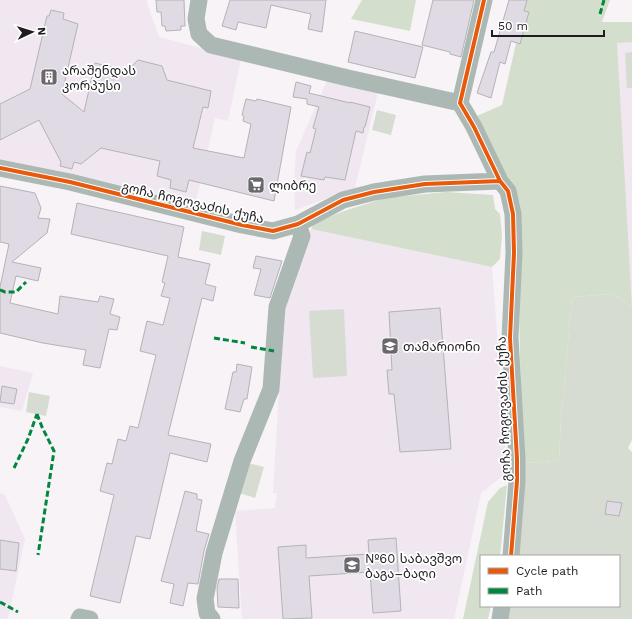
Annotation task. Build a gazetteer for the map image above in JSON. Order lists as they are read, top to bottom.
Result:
{
  "streets": {
    "street": ["გოჩა ჩოგოვაძის ქუჩა"]
  },
  "places": {
    "building": ["არაშენდას კორპუსი"],
    "supermarket": ["ლიბრე"],
    "school or university": ["თამარიონი", "№60 საბავშვო ბაგა–ბაღი"]
  },
  "legend": ["Cycle path", "Path"],
  "scale_bar": "50 m",
  "north": "right"
}
